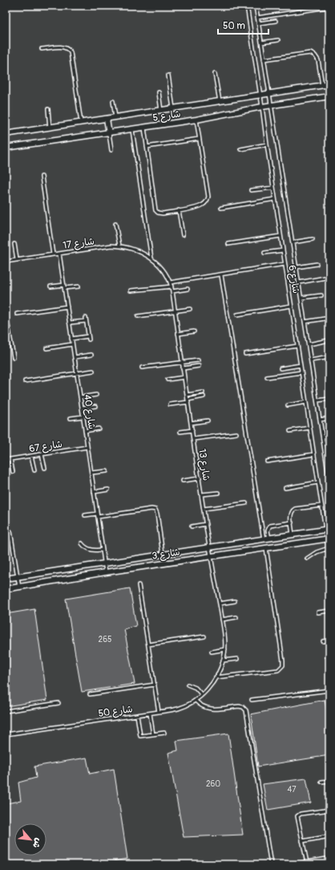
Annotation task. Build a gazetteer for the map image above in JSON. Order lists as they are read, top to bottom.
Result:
{
  "streets": {
    "street": ["شارع 5", "شارع 3"],
    "lane": [
      "شارع 17",
      "شارع 6",
      "شارع 40",
      "شارع 67",
      "شارع 13",
      "شارع 50"
    ]
  },
  "crossings": [
    ["شارع 5", "شارع 6"],
    ["شارع 17", "شارع 40"],
    ["شارع 17", "شارع 13"],
    ["شارع 6", "شارع 3"],
    ["شارع 40", "شارع 67"],
    ["شارع 40", "شارع 3"],
    ["شارع 13", "شارع 3"],
    ["شارع 13", "شارع 50"]
  ],
  "house_numbers": ["265", "260", "47"],
  "scale_bar": "50 m",
  "north": "bottom right"
}
